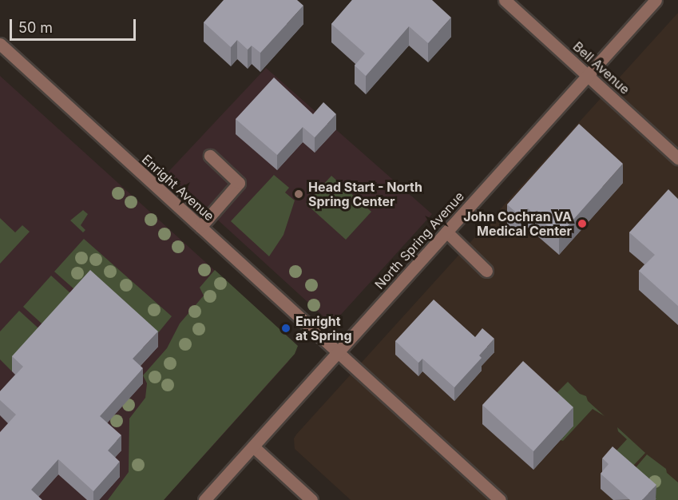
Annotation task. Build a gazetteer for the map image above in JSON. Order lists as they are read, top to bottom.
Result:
{
  "streets": {
    "street": ["Bell Avenue", "Enright Avenue", "North Spring Avenue"]
  },
  "crossings": [
    ["Bell Avenue", "North Spring Avenue"],
    ["Enright Avenue", "North Spring Avenue"]
  ],
  "places": ["Head Start - North Spring Center", "John Cochran VA Medical Center", "Enright at Spring"],
  "scale_bar": "50 m"
}
